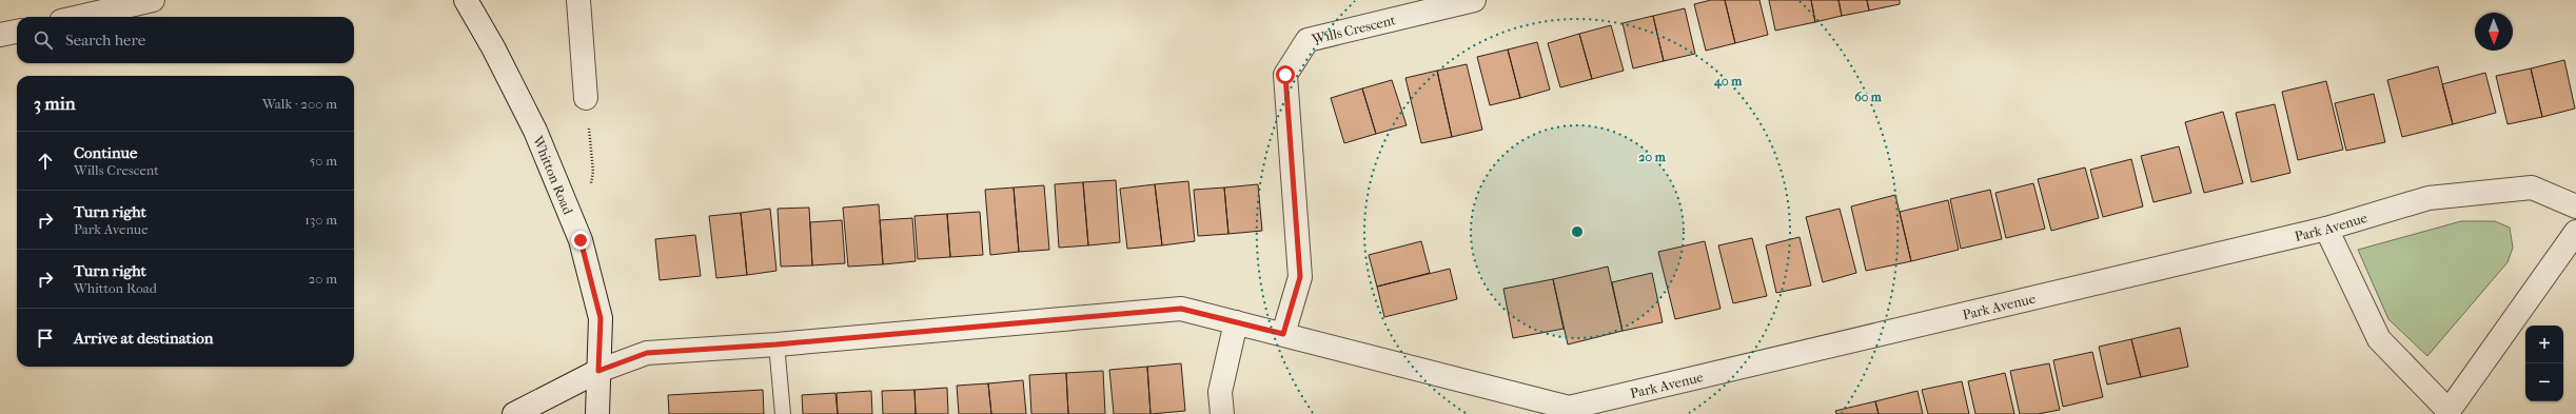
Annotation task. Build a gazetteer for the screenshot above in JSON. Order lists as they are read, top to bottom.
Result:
{
  "streets": {
    "street": ["Wills Crescent", "Whitton Road", "Park Avenue"]
  },
  "crossings": [
    ["Wills Crescent", "Park Avenue"],
    ["Whitton Road", "Park Avenue"]
  ],
  "north": "bottom",
  "page": {
    "search": "Search here",
    "heading": ["3 min", "Walk · 200 m"],
    "list": [
      ["Continue", "Wills Crescent", "50 m"],
      ["Turn right", "Park Avenue", "130 m"],
      ["Turn right", "Whitton Road", "20 m"],
      "Arrive at destination"
    ],
    "map_buttons": ["+", "−"]
  },
  "rings": ["40 m", "60 m", "20 m"]
}
